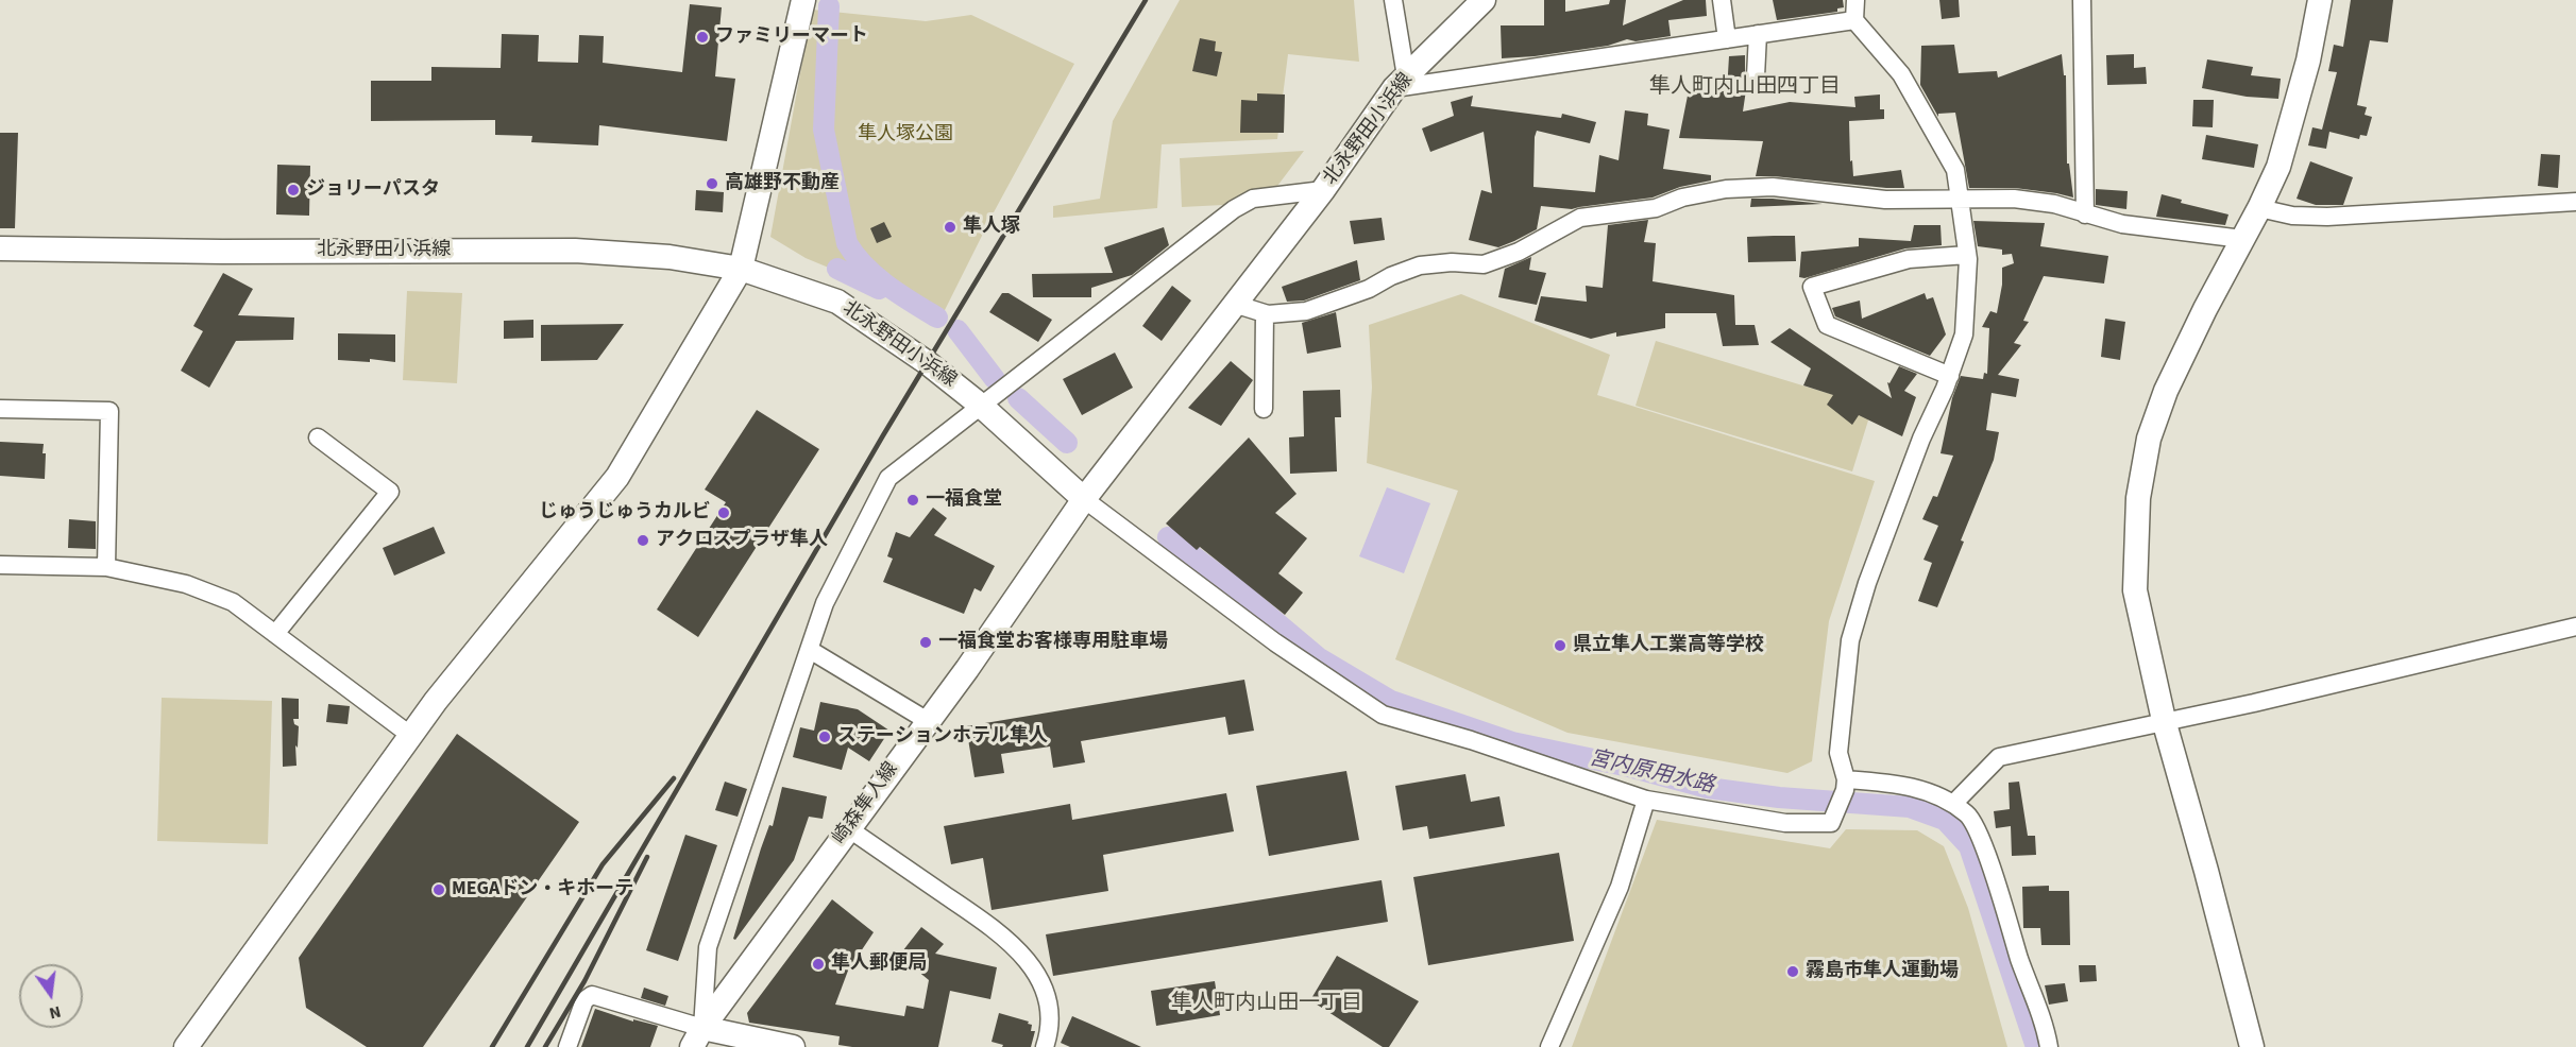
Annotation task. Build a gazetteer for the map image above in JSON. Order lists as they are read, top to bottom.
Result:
{
  "streets": {
    "main road": ["北永野田小浜線", "崎森隼人線"]
  },
  "crossings": [
    ["北永野田小浜線", "崎森隼人線"]
  ],
  "districts": ["隼人町内山田四丁目", "隼人町内山田一丁目"],
  "water": ["宮内原用水路"],
  "parks": ["隼人塚公園"],
  "places": [
    "ファミリーマート",
    "高雄野不動産",
    "ジョリーパスタ",
    "隼人塚",
    "一福食堂",
    "じゅうじゅうカルビ",
    "アクロスプラザ隼人",
    "一福食堂お客様専用駐車場",
    "県立隼人工業高等学校",
    "ステーションホテル隼人",
    "MEGAドン・キホーテ",
    "隼人郵便局",
    "霧島市隼人運動場"
  ],
  "north": "bottom"
}
